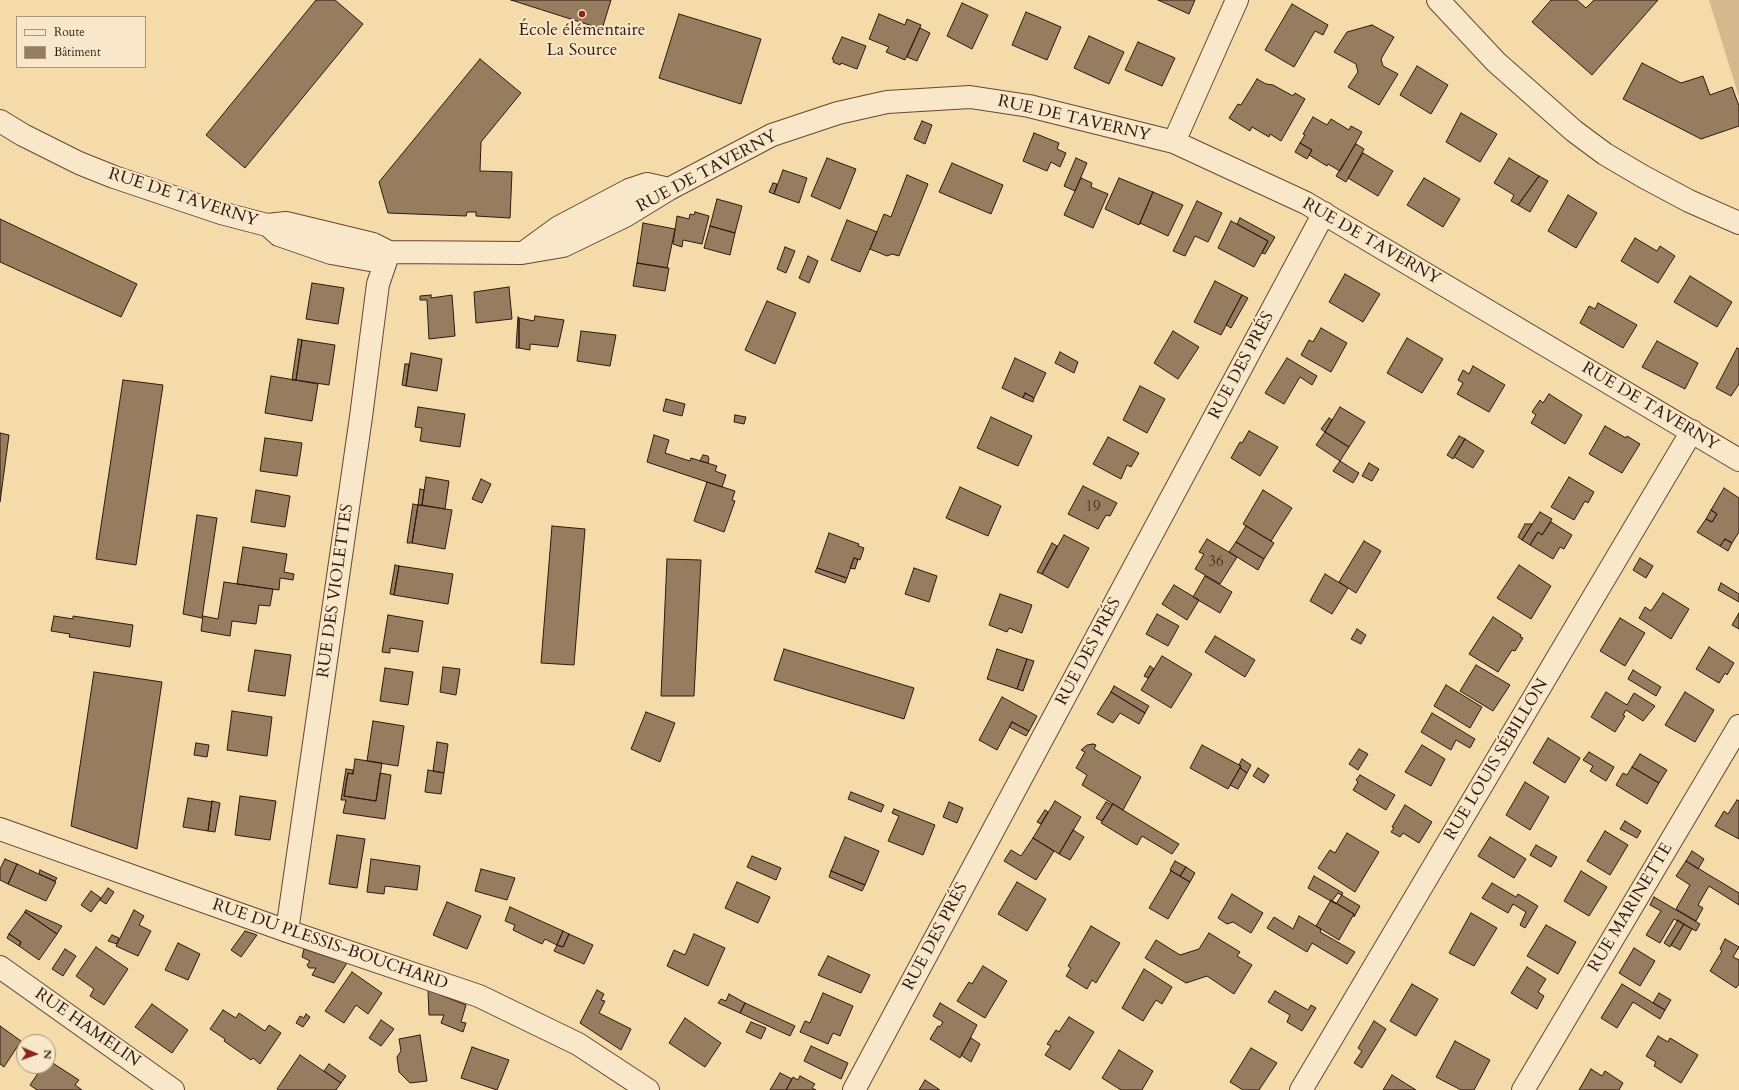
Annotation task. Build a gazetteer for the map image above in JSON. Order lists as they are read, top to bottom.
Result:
{
  "streets": {
    "street": [
      "RUE DE TAVERNY",
      "RUE DES PRÉS",
      "RUE DES VIOLETTES",
      "RUE LOUIS SÉBILLON",
      "RUE MARINETTE",
      "RUE DU PLESSIS-BOUCHARD",
      "RUE HAMELIN"
    ]
  },
  "crossings": [
    ["RUE DE TAVERNY", "RUE DES PRÉS"],
    ["RUE DE TAVERNY", "RUE DES VIOLETTES"],
    ["RUE DE TAVERNY", "RUE LOUIS SÉBILLON"],
    ["RUE DES VIOLETTES", "RUE DU PLESSIS-BOUCHARD"]
  ],
  "places": ["École élémentaire La Source"],
  "house_numbers": ["19", "36"],
  "legend": ["Route", "Bâtiment"],
  "north": "right"
}
